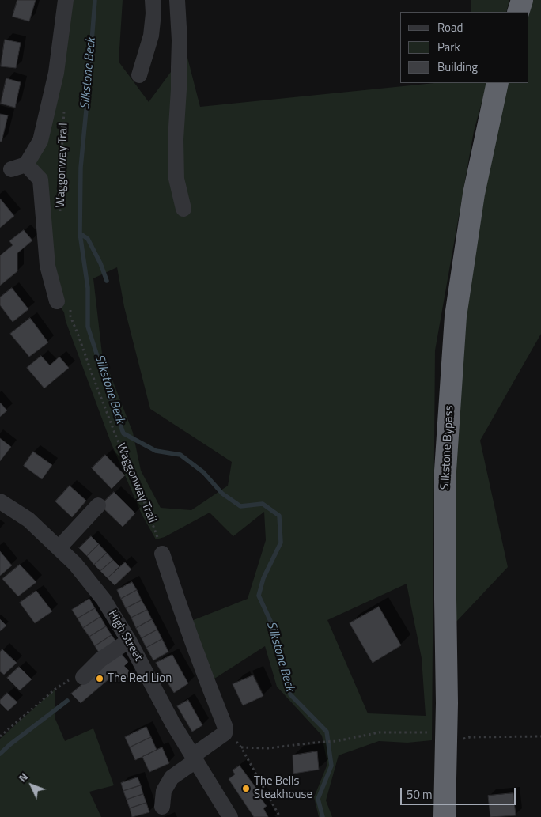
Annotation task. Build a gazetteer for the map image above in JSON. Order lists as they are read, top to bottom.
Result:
{
  "streets": {
    "highway": ["Silkstone Bypass"],
    "street": ["High Street"],
    "path": ["Waggonway Trail"]
  },
  "water": ["Silkstone Beck"],
  "places": ["The Red Lion", "The Bells Steakhouse"],
  "legend": ["Road", "Park", "Building"],
  "scale_bar": "50 m",
  "north": "top left"
}
